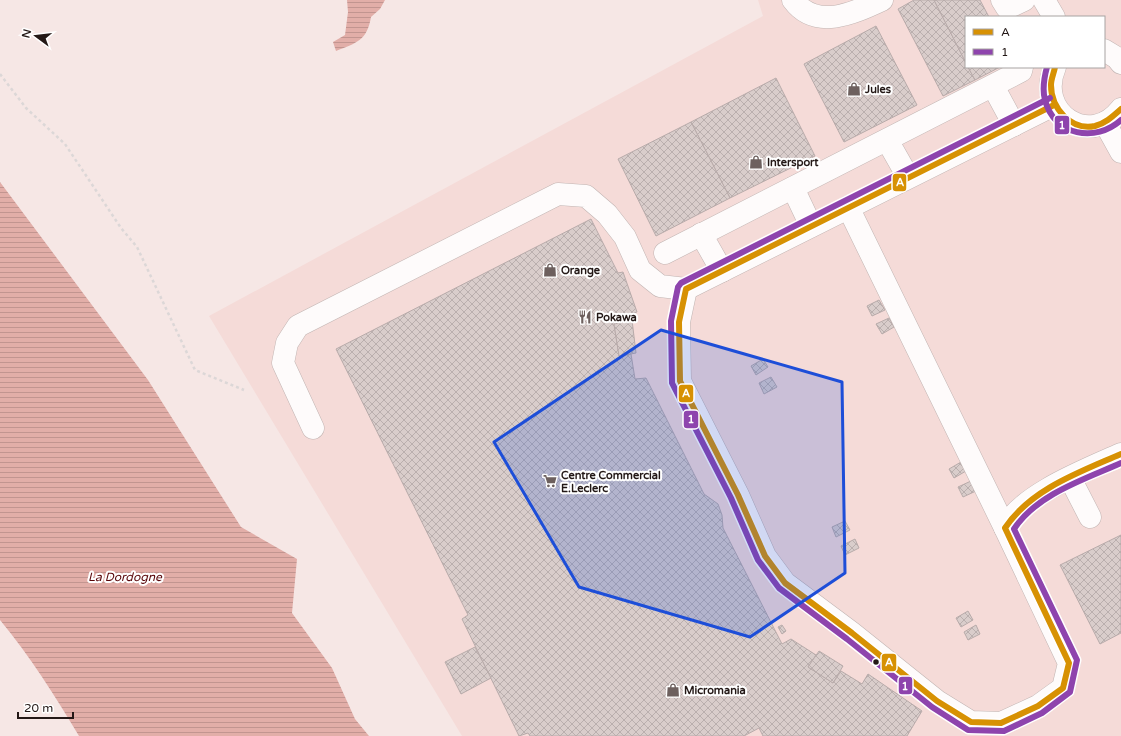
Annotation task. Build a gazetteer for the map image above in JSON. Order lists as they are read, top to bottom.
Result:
{
  "water": ["La Dordogne"],
  "places": {
    "shop": [
      "Jules",
      "Intersport",
      "Orange",
      "Micromania"
    ],
    "restaurant": ["Pokawa"],
    "supermarket": ["Centre Commercial E.Leclerc"]
  },
  "lines": ["transit line A", "transit line 1"],
  "legend": ["A", "1"],
  "scale_bar": "20 m",
  "north": "left"
}
